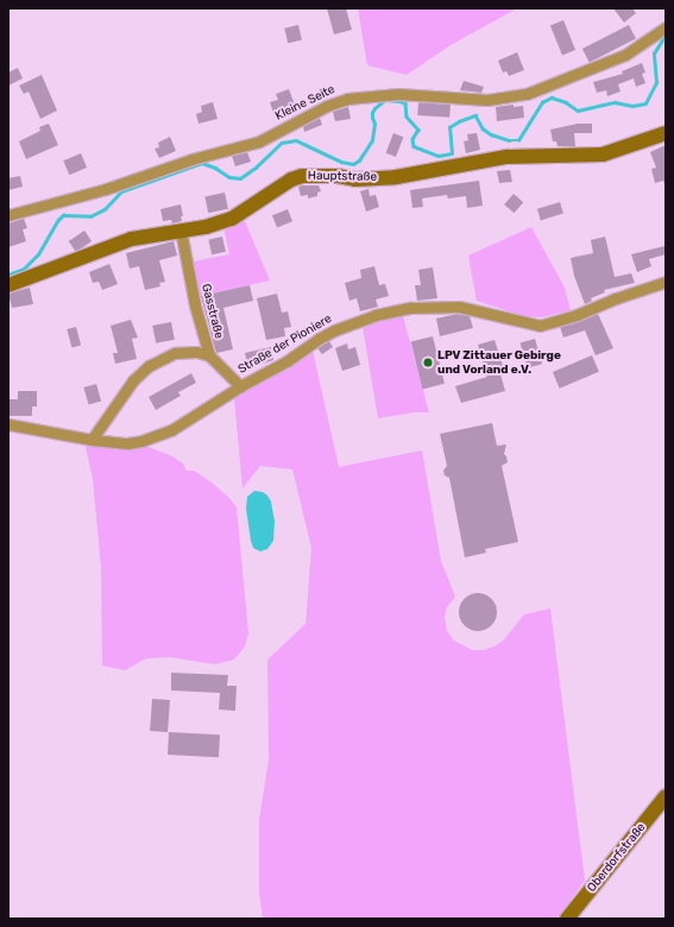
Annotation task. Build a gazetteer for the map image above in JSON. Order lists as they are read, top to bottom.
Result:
{
  "streets": {
    "street": [
      "Kleine Seite",
      "Hauptstraße",
      "Gasstraße",
      "Straße der Pioniere",
      "Oberdorfstraße"
    ]
  },
  "crossings": [
    ["Hauptstraße", "Gasstraße"],
    ["Gasstraße", "Straße der Pioniere"]
  ],
  "places": ["LPV Zittauer Gebirge und Vorland e.V."]
}
